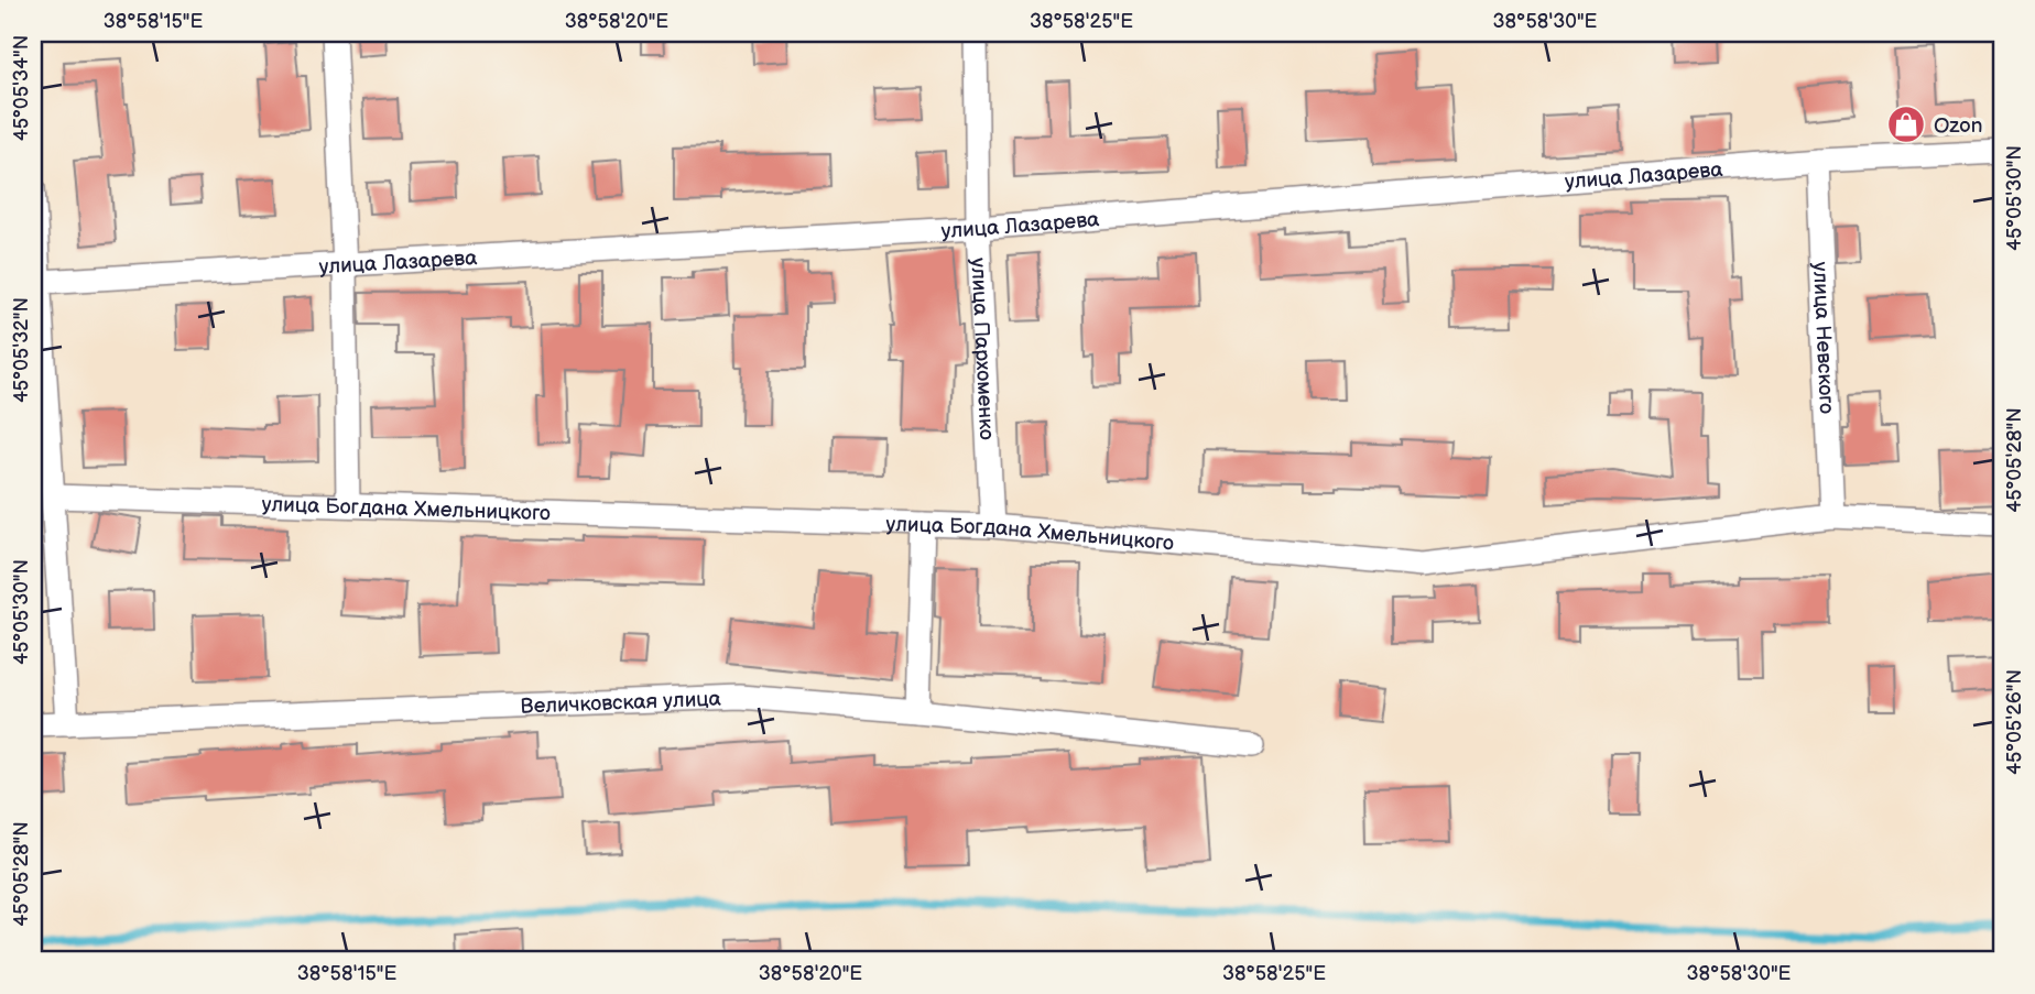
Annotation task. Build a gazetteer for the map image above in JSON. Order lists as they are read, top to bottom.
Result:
{
  "streets": {
    "street": [
      "улица Лазарева",
      "улица Невского",
      "улица Пархоменко",
      "улица Богдана Хмельницкого",
      "Величковская улица"
    ]
  },
  "crossings": [
    ["улица Лазарева", "улица Невского"],
    ["улица Лазарева", "улица Пархоменко"],
    ["улица Невского", "улица Богдана Хмельницкого"],
    ["улица Пархоменко", "улица Богдана Хмельницкого"]
  ],
  "places": {
    "shop": ["Ozon"]
  },
  "coordinates": [
    "38°58'15\"E",
    "38°58'20\"E",
    "38°58'25\"E",
    "38°58'30\"E",
    "45°05'34\"N",
    "45°05'30\"N",
    "45°05'32\"N",
    "45°05'28\"N",
    "45°05'26\"N"
  ]
}
